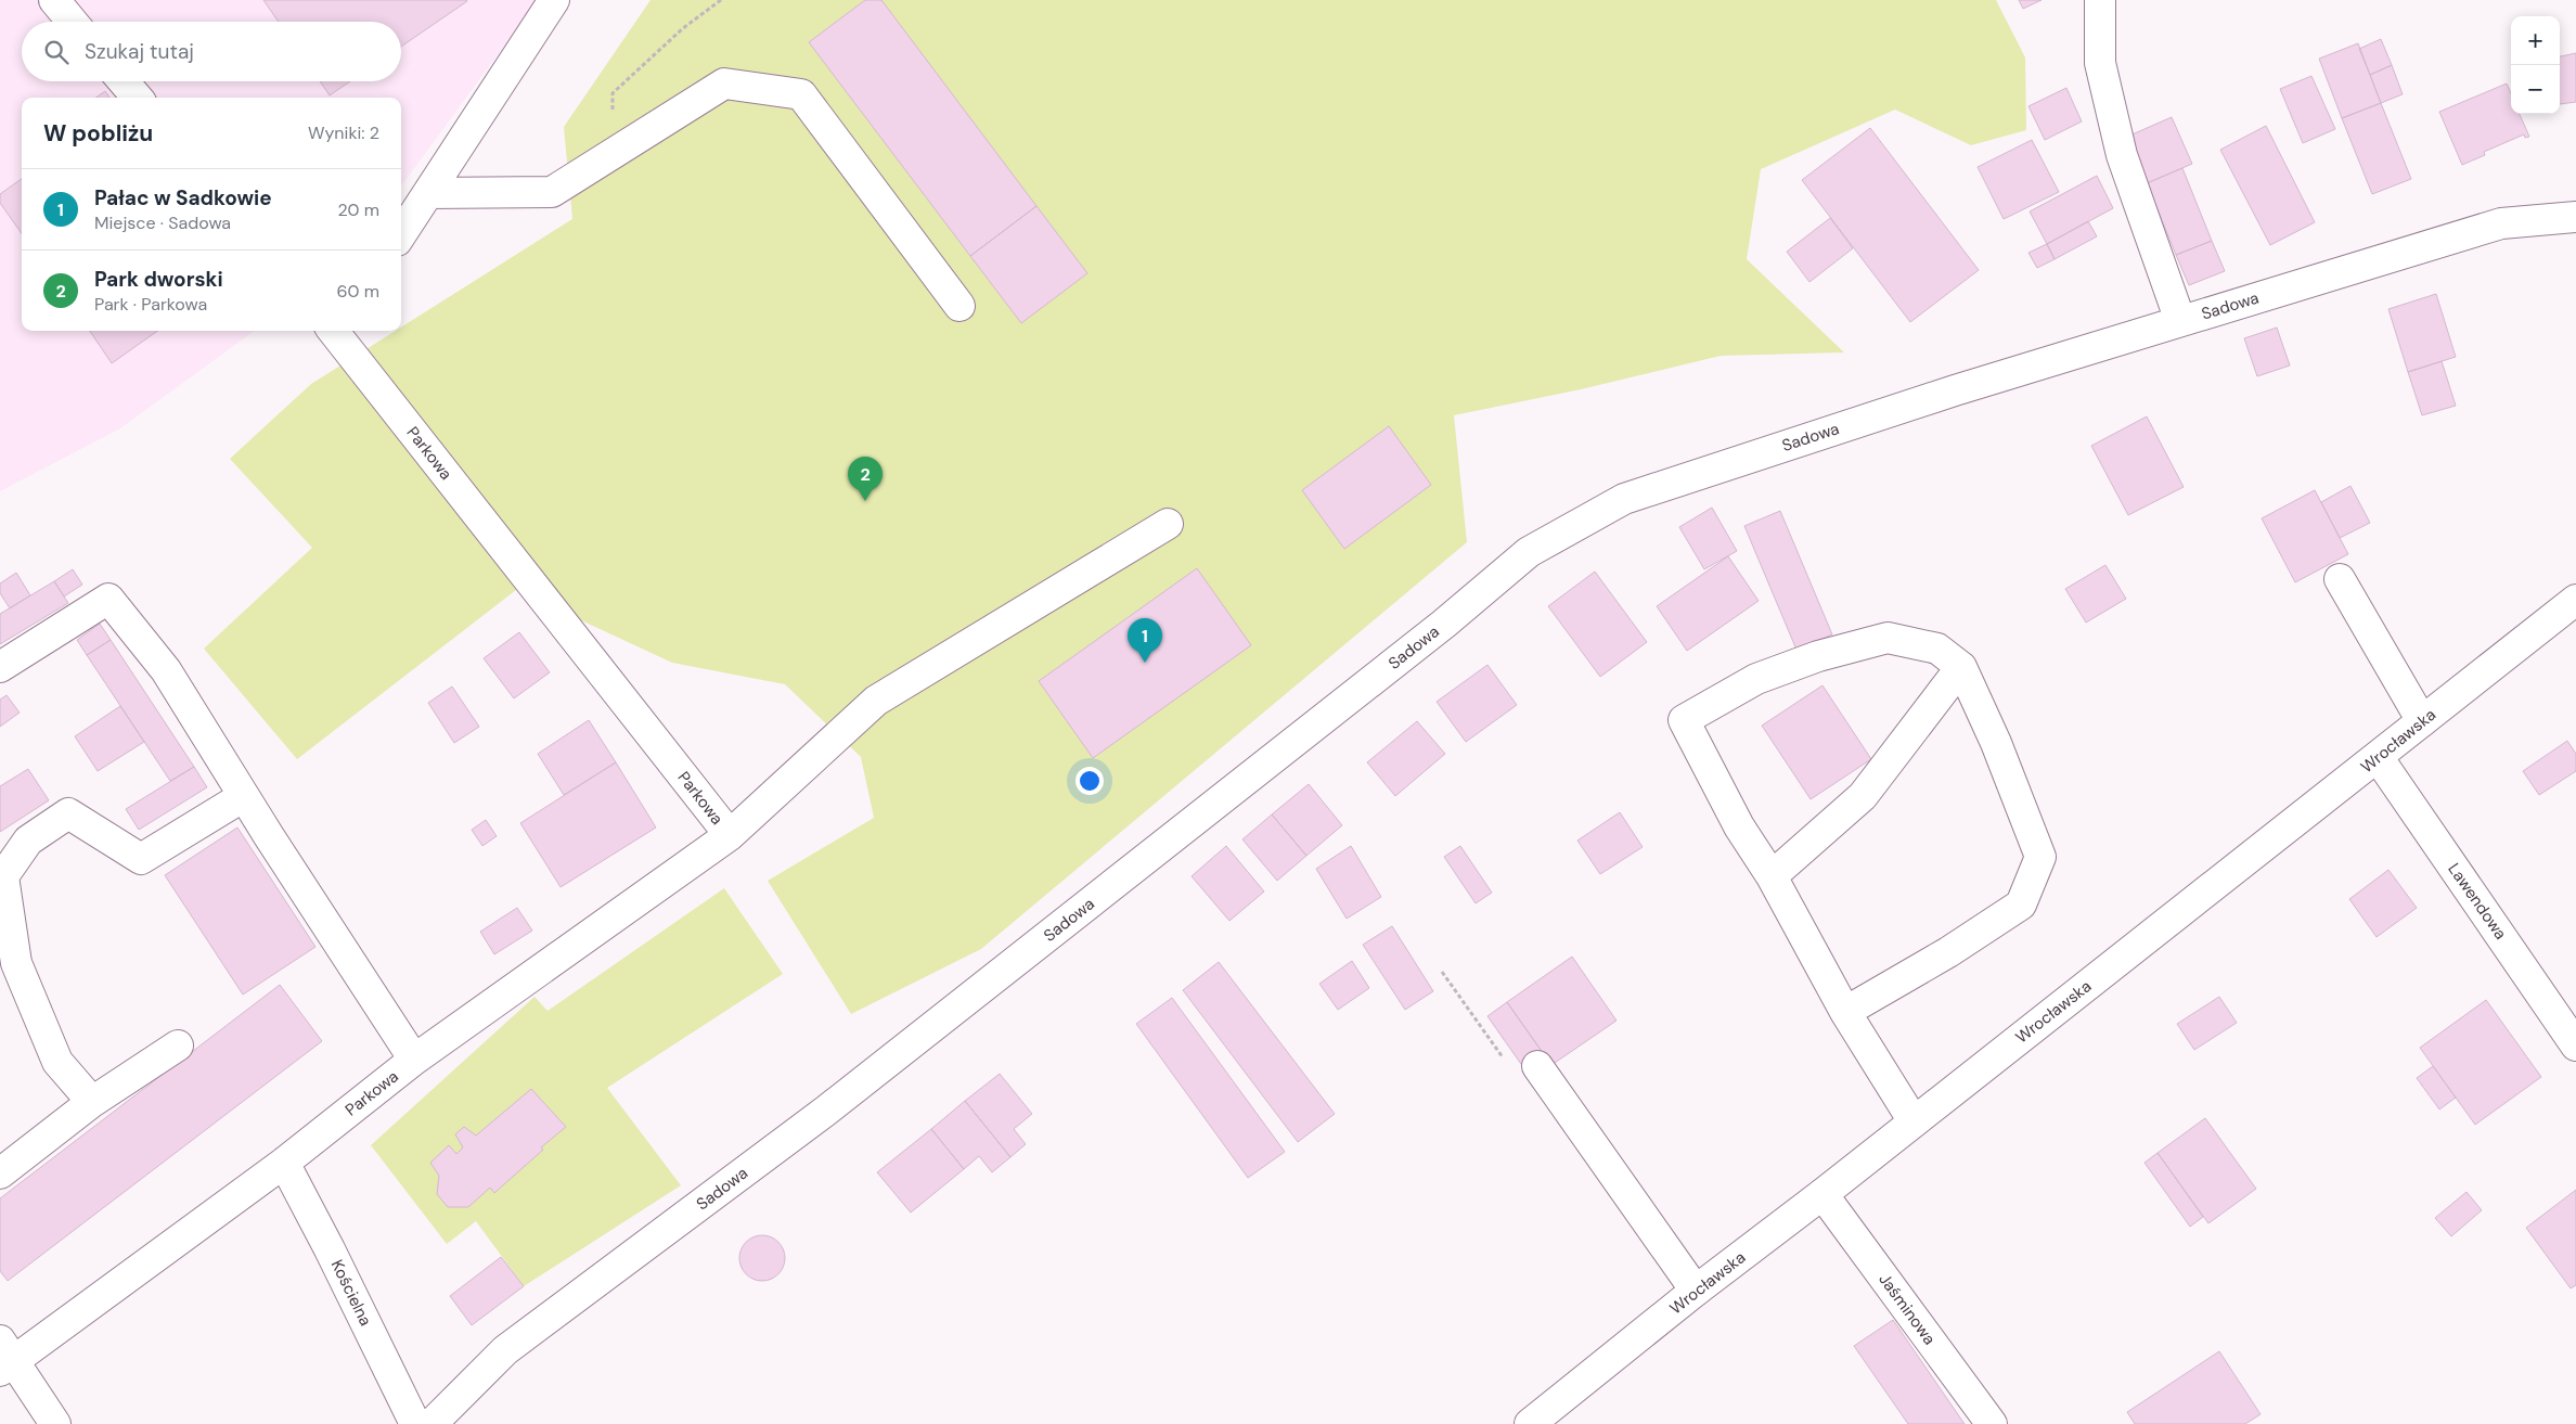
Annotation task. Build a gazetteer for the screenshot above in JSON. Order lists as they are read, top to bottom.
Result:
{
  "streets": {
    "street": [
      "Sadowa",
      "Parkowa",
      "Wrocławska",
      "Lawendowa",
      "Kościelna",
      "Jaśminowa"
    ]
  },
  "crossings": [
    ["Parkowa", "Kościelna"],
    ["Wrocławska", "Lawendowa"],
    ["Wrocławska", "Jaśminowa"]
  ],
  "page": {
    "map_buttons": ["+", "−"],
    "search": "Szukaj tutaj",
    "heading": ["W pobliżu", "Wyniki: 2"],
    "list": [
      {
        "mark": "1",
        "name": "Pałac w Sadkowie",
        "note": "Miejsce · Sadowa",
        "value": "20 m"
      },
      {
        "mark": "2",
        "name": "Park dworski",
        "note": "Park · Parkowa",
        "value": "60 m"
      }
    ],
    "pins": ["2", "1"]
  }
}
